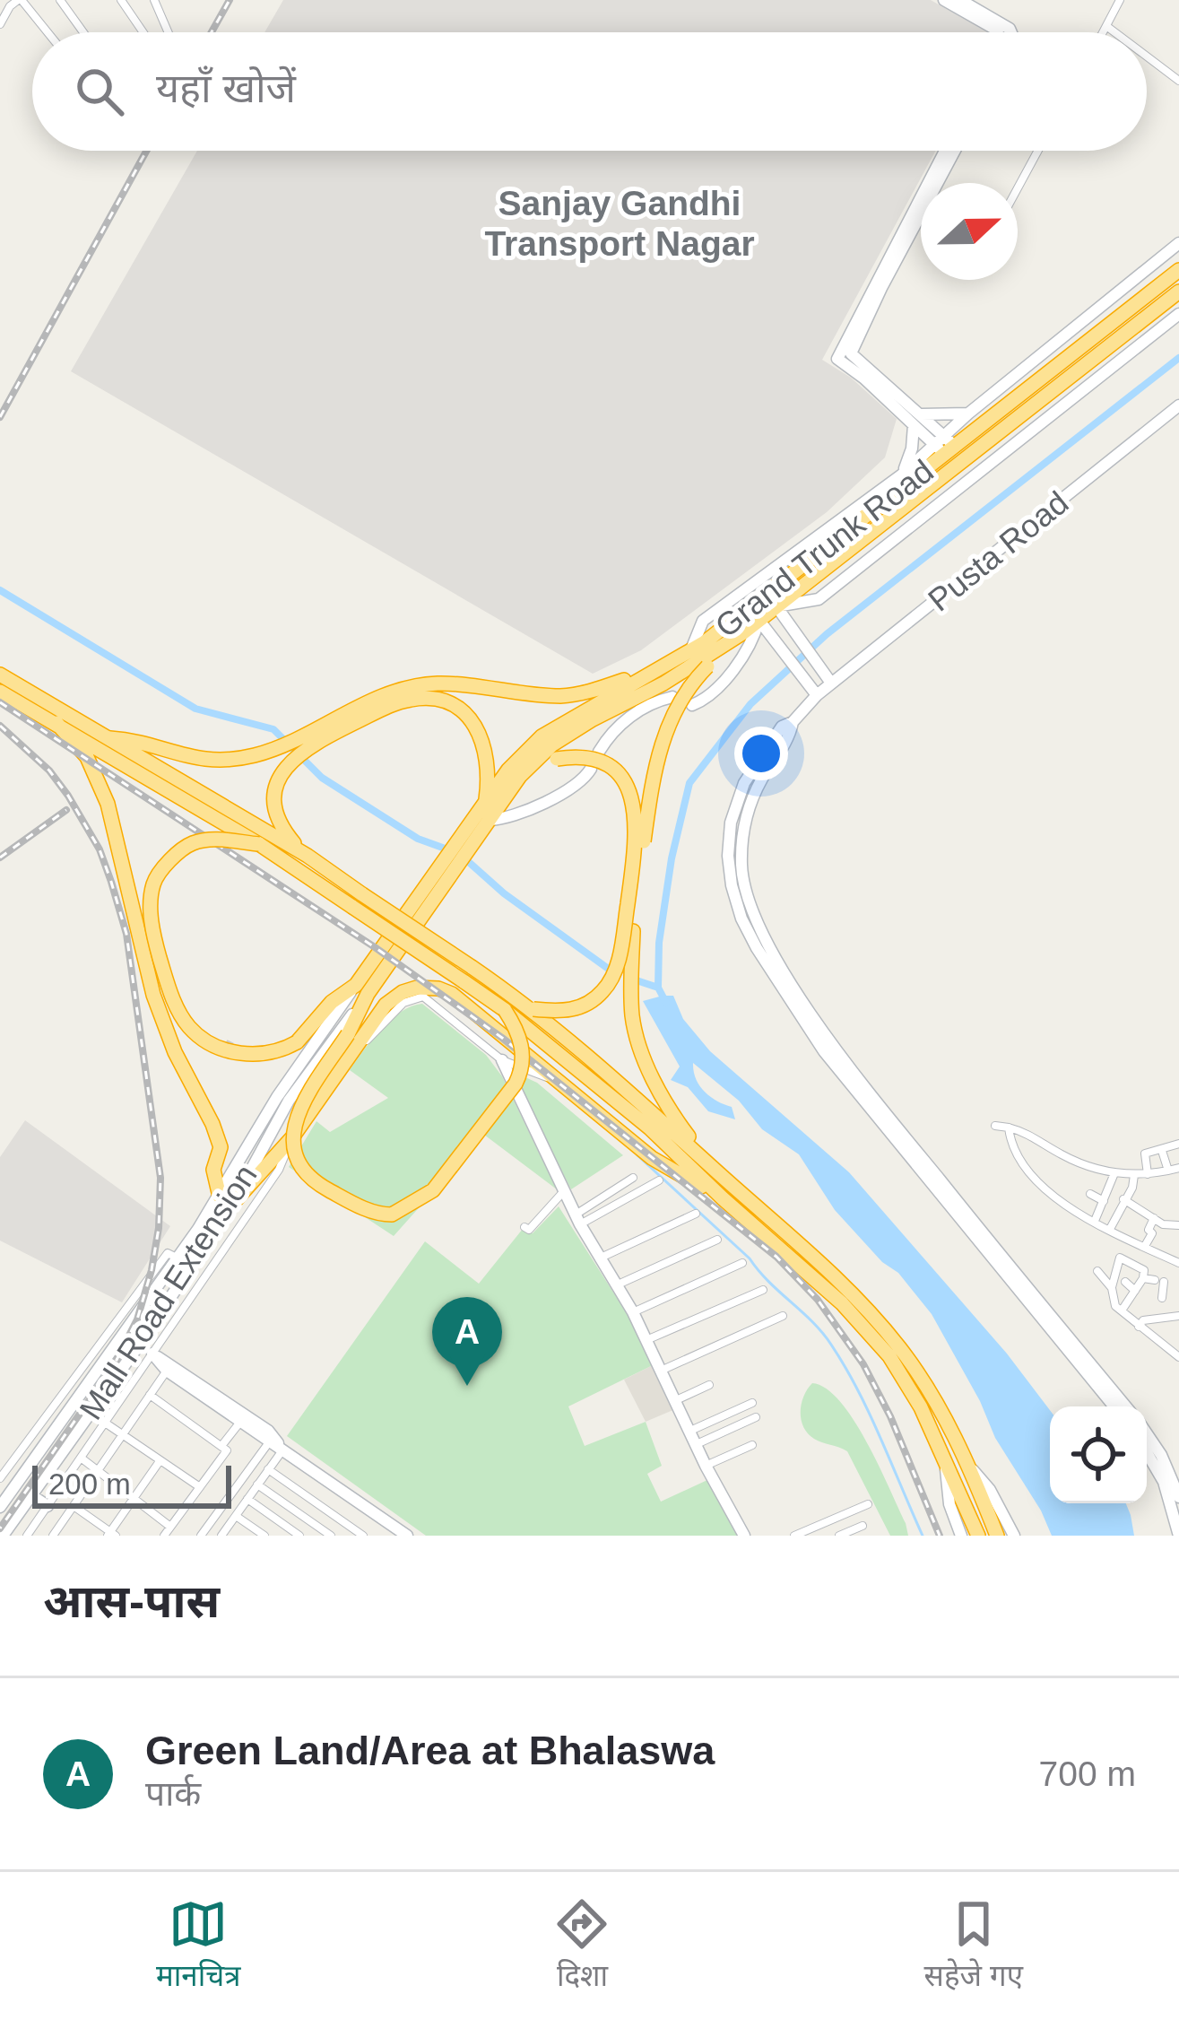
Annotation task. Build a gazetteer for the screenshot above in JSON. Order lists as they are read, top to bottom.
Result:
{
  "streets": {
    "highway": ["Grand Trunk Road"],
    "main road": ["Pusta Road", "Mall Road Extension"]
  },
  "districts": ["Sanjay Gandhi Transport Nagar"],
  "scale_bar": "200 m",
  "north": "right",
  "page": {
    "search": "यहाँ खोजें",
    "pins": "A",
    "scale": "200 m",
    "heading": "आस-पास",
    "list": [
      {
        "mark": "A",
        "name": "Green Land/Area at Bhalaswa",
        "note": "पार्क",
        "value": "700 m"
      }
    ],
    "nav": ["मानचित्र", "दिशा", "सहेजे गए"]
  }
}
